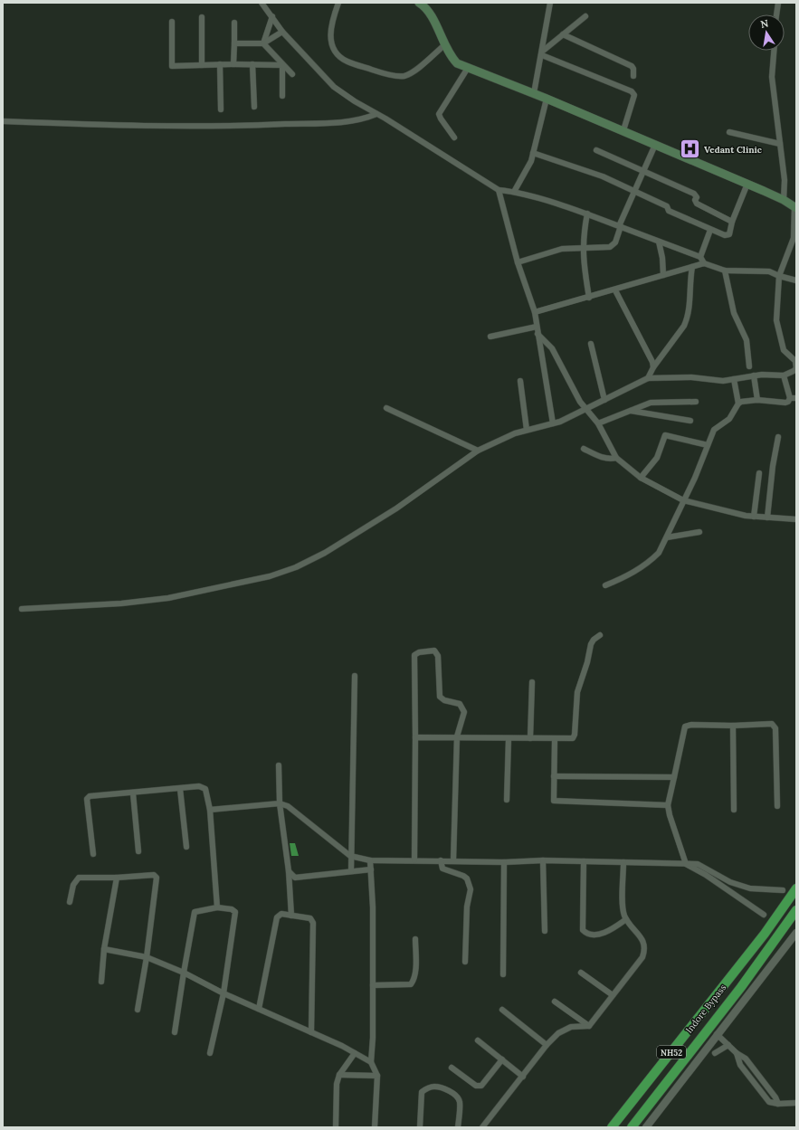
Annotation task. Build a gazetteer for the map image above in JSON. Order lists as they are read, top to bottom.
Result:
{
  "streets": {
    "highway": ["Indore Bypass", "NH52"]
  },
  "places": {
    "hospital": ["Vedant Clinic"]
  },
  "north": "top"
}
